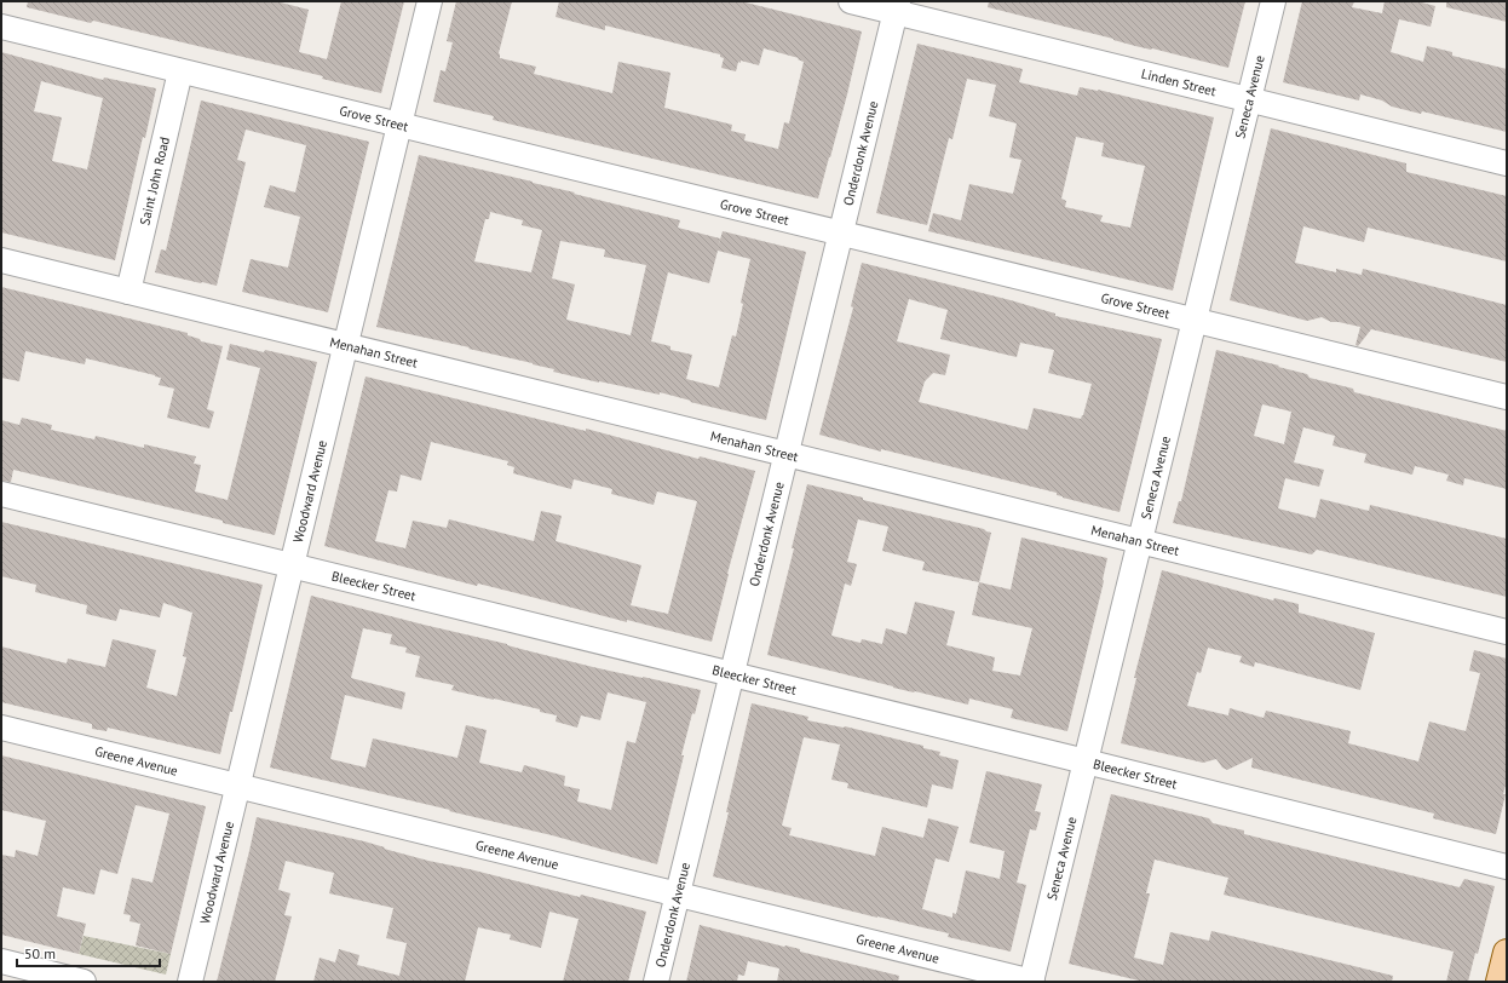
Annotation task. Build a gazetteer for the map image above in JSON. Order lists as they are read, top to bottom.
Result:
{
  "streets": {
    "street": [
      "Linden Street",
      "Seneca Avenue",
      "Grove Street",
      "Onderdonk Avenue",
      "Saint John Road",
      "Menahan Street",
      "Woodward Avenue",
      "Bleecker Street",
      "Greene Avenue"
    ]
  },
  "crossings": [
    ["Linden Street", "Seneca Avenue"],
    ["Linden Street", "Onderdonk Avenue"],
    ["Seneca Avenue", "Grove Street"],
    ["Seneca Avenue", "Menahan Street"],
    ["Seneca Avenue", "Bleecker Street"],
    ["Seneca Avenue", "Greene Avenue"],
    ["Grove Street", "Onderdonk Avenue"],
    ["Grove Street", "Saint John Road"],
    ["Grove Street", "Woodward Avenue"],
    ["Onderdonk Avenue", "Menahan Street"],
    ["Onderdonk Avenue", "Bleecker Street"],
    ["Onderdonk Avenue", "Greene Avenue"],
    ["Saint John Road", "Menahan Street"],
    ["Menahan Street", "Woodward Avenue"],
    ["Woodward Avenue", "Bleecker Street"],
    ["Woodward Avenue", "Greene Avenue"]
  ],
  "scale_bar": "50 m"
}
